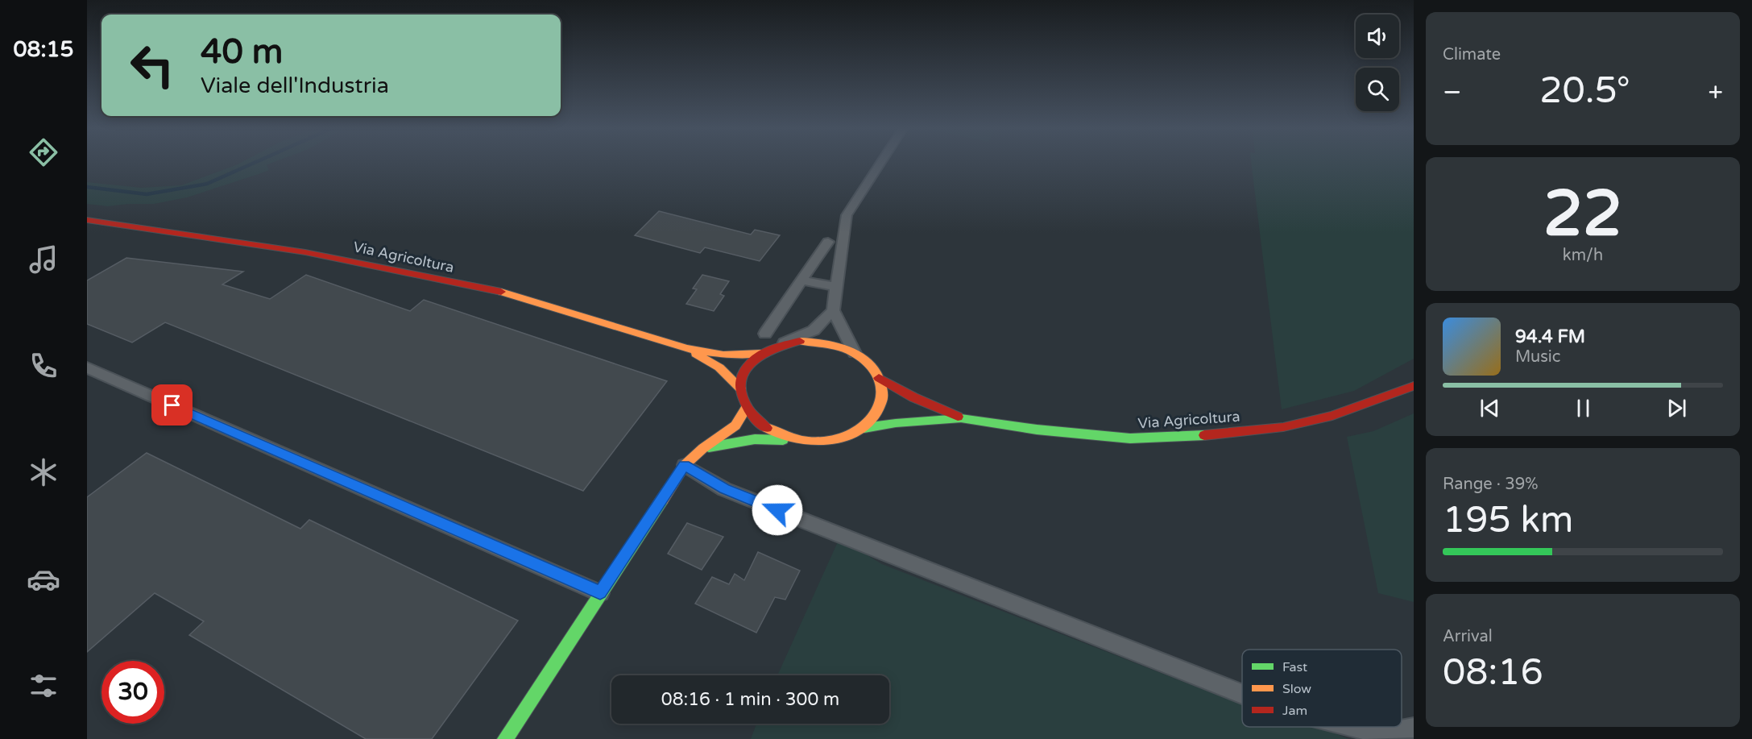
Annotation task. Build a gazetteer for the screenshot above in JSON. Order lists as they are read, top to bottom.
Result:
{
  "streets": {
    "main road": ["Via Agricoltura"]
  },
  "legend": ["Fast", "Slow", "Jam"],
  "page": {
    "tabs": "08:15",
    "tile": [
      "Climate",
      ["22", "km/h"],
      ["Range · 39%", "195 km"],
      ["Arrival", "08:16"]
    ],
    "turn": ["40 m", "Viale dell'Industria"],
    "heat": ["−", "20.5°", "+"],
    "song": ["94.4 FM", "Music"],
    "limit": "30",
    "trip": "08:16 · 1 min · 300 m"
  }
}
